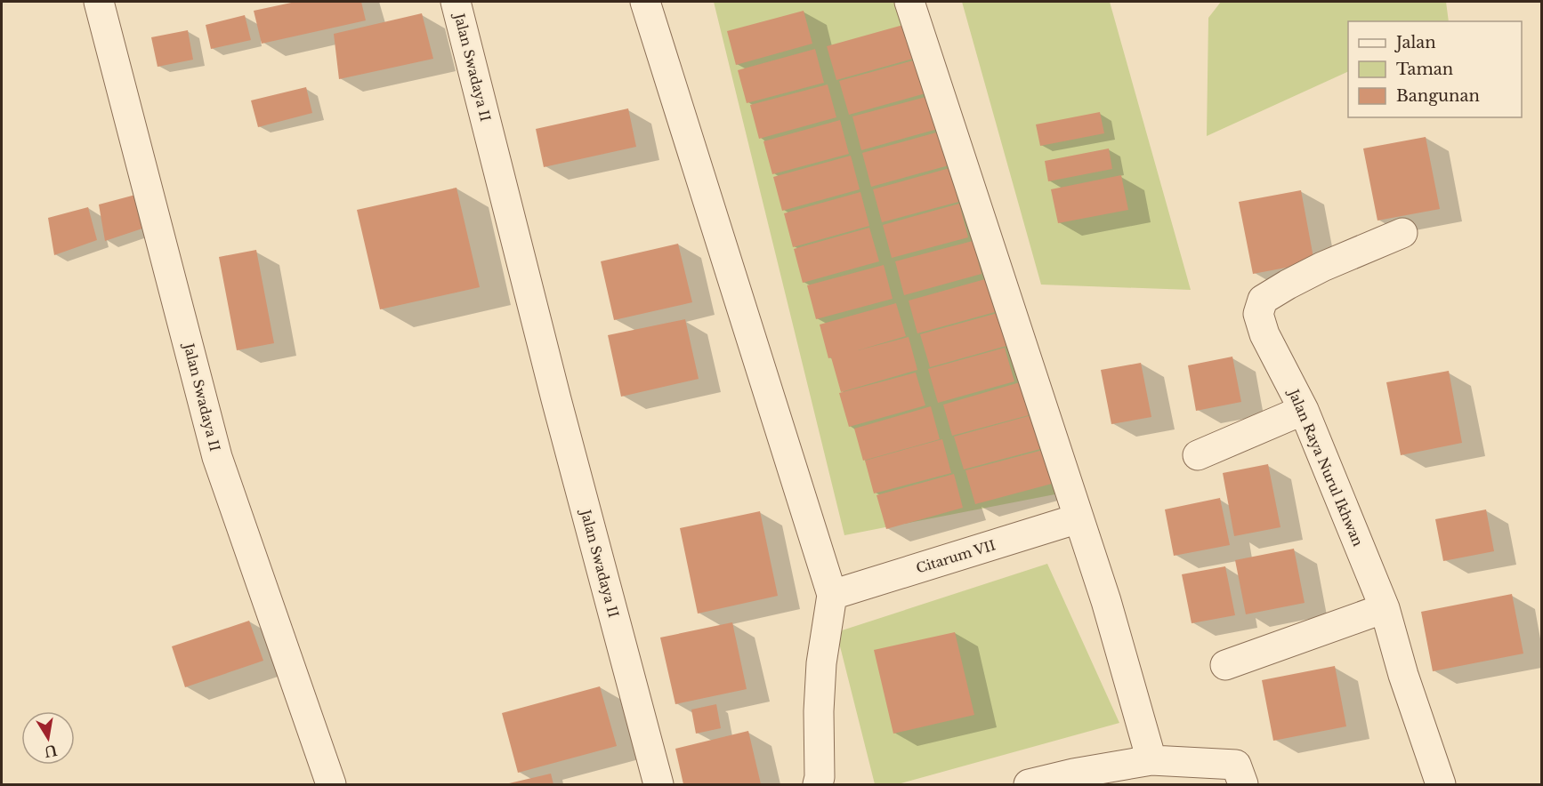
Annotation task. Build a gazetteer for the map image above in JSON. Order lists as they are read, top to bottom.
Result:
{
  "streets": {
    "street": ["Jalan Swadaya II", "Jalan Raya Nurul Ikhwan", "Citarum VII"]
  },
  "legend": ["Jalan", "Taman", "Bangunan"],
  "north": "bottom"
}
